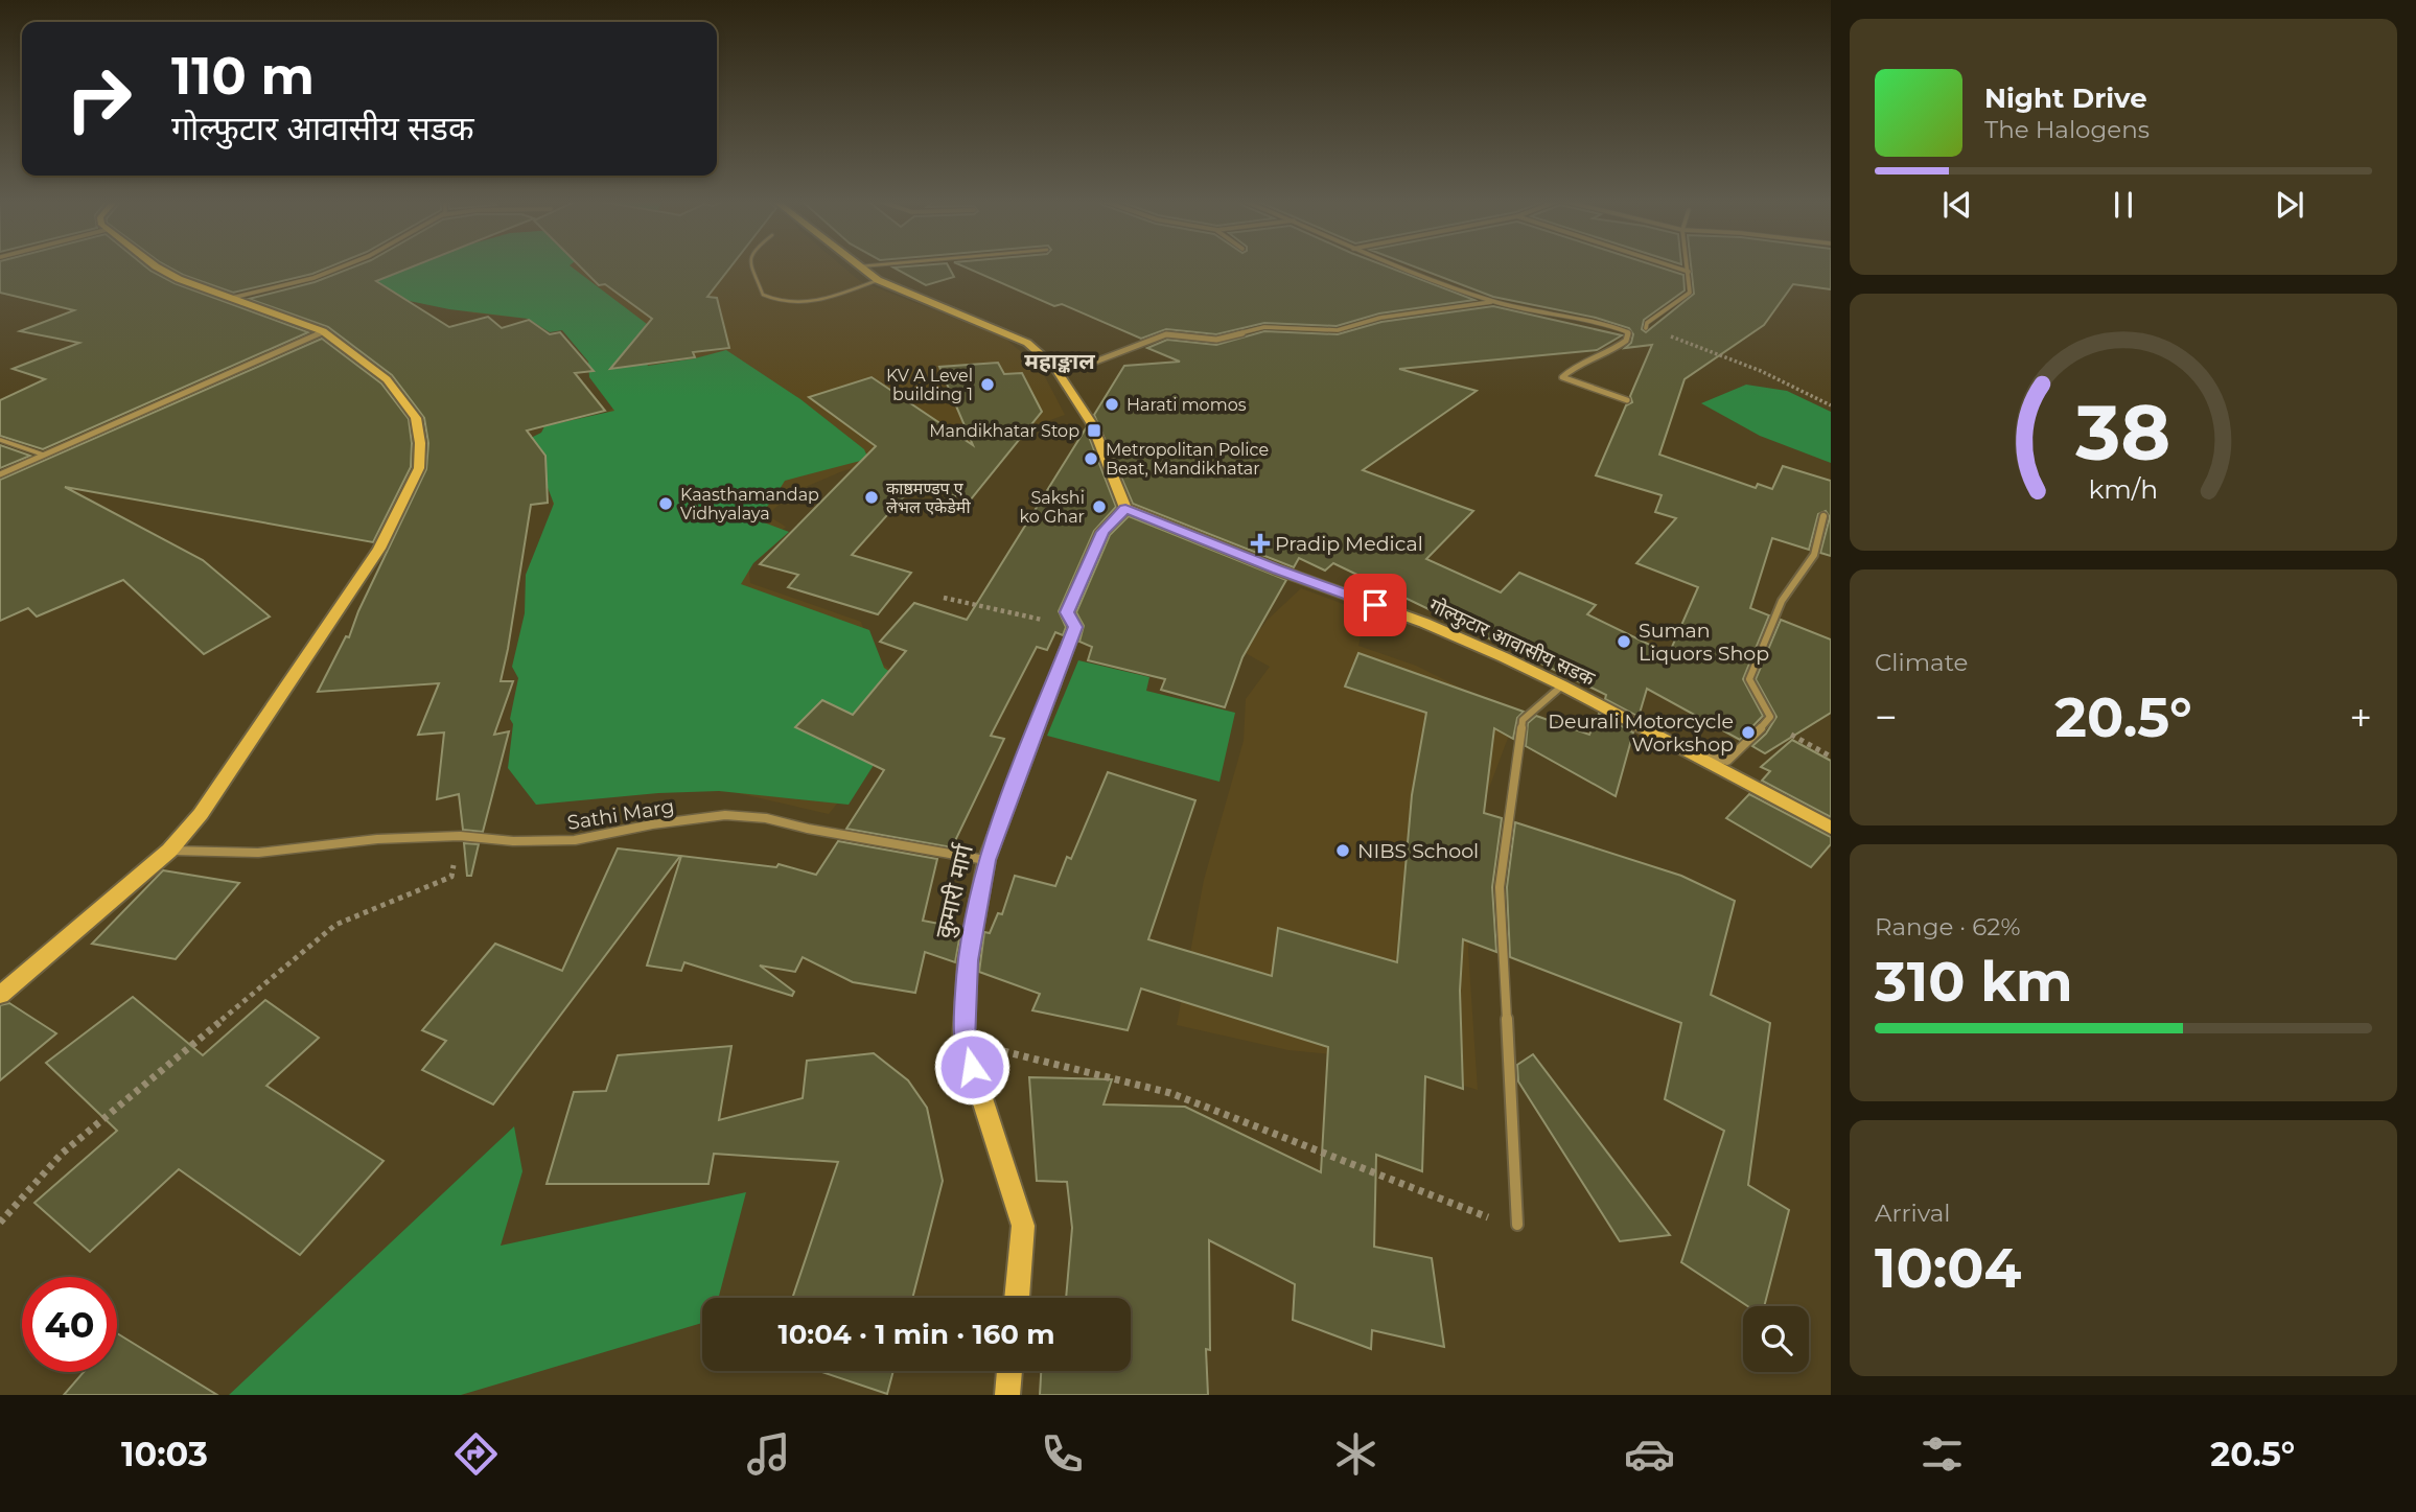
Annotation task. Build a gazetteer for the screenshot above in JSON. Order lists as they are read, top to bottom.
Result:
{
  "streets": {
    "street": ["गोल्फुटार आवासीय सडक", "Sathi Marg", "कुमारी मार्ग"]
  },
  "crossings": [
    ["गोल्फुटार आवासीय सडक", "कुमारी मार्ग"],
    ["Sathi Marg", "कुमारी मार्ग"]
  ],
  "districts": ["महाङ्काल"],
  "places": {
    "other": [
      "KV A Level building 1",
      "Harati momos",
      "Metropolitan Police Beat, Mandikhatar",
      "काष्ठमण्डप ए लेभल एकेडेमी",
      "Kaasthamandap Vidhyalaya",
      "Sakshi ko Ghar",
      "Suman Liquors Shop",
      "Deurali Motorcycle Workshop",
      "NIBS School"
    ],
    "transit": ["Mandikhatar Stop"],
    "health": ["Pradip Medical"]
  },
  "page": {
    "turn": ["110 m", "गोल्फुटार आवासीय सडक"],
    "song": ["Night Drive", "The Halogens"],
    "tile": [
      "Climate",
      ["Range · 62%", "310 km"],
      ["Arrival", "10:04"]
    ],
    "heat": ["−", "20.5°", "+"],
    "limit": "40",
    "trip": "10:04 · 1 min · 160 m",
    "tabs": ["10:03", "20.5°"],
    "gauge": ["38", "km/h"]
  }
}
